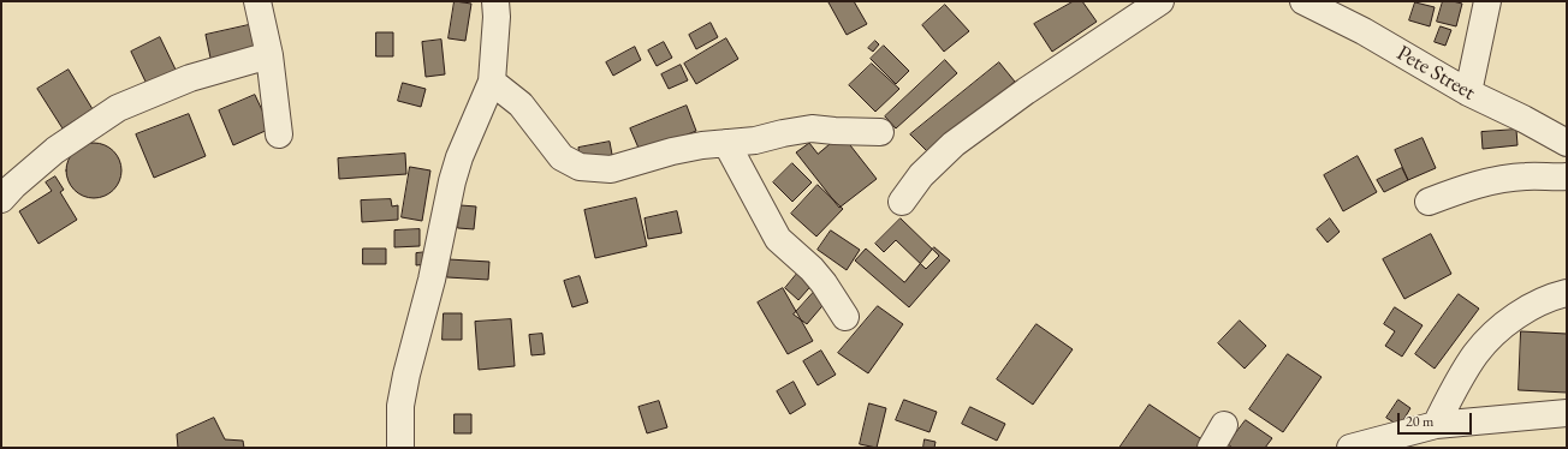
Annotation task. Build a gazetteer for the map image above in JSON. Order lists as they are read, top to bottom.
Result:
{
  "streets": {
    "street": ["Pete Street"]
  },
  "scale_bar": "20 m"
}
